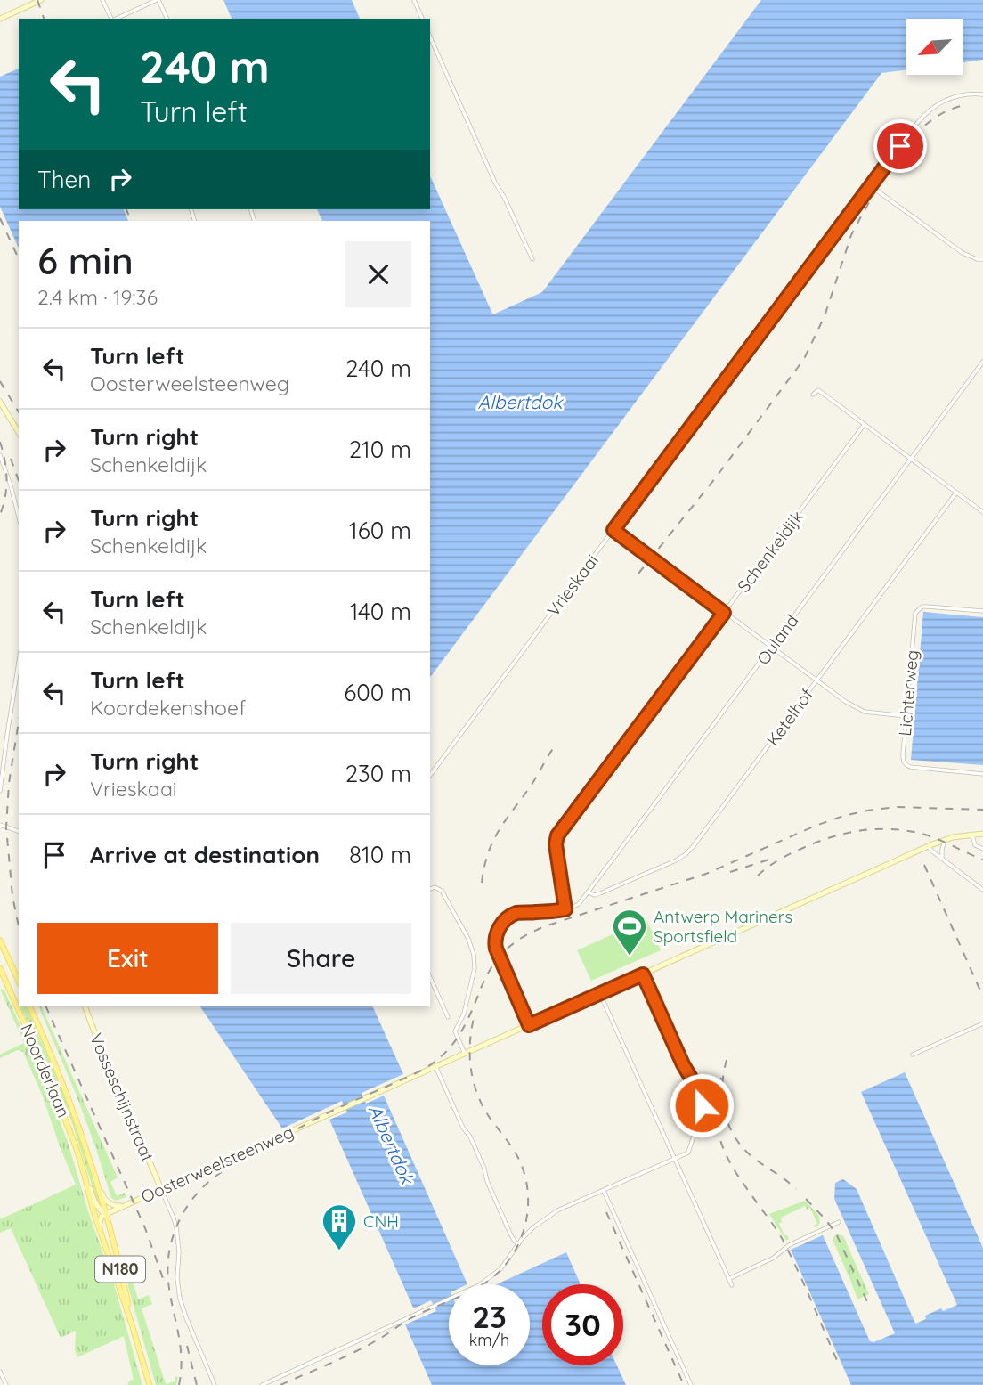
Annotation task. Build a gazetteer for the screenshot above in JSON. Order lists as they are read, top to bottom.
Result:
{
  "streets": {
    "main road": [
      "Noorderlaan",
      "Vosseschijnstraat",
      "Oosterweelsteenweg",
      "N180"
    ],
    "street": [
      "Schenkeldijk",
      "Vrieskaai",
      "Ouland",
      "Lichterweg",
      "Ketelhof"
    ]
  },
  "crossings": [
    ["Schenkeldijk", "Ouland"],
    ["Ouland", "Ketelhof"],
    ["Noorderlaan", "Oosterweelsteenweg"],
    ["Vosseschijnstraat", "Oosterweelsteenweg"]
  ],
  "water": ["Albertdok"],
  "places": {
    "sports": ["Antwerp Mariners Sportsfield"],
    "building": ["CNH"]
  },
  "north": "bottom left",
  "page": {
    "turn": ["240 m", "Turn left"],
    "then": "Then",
    "heading": ["6 min", "2.4 km · 19:36"],
    "list": [
      {
        "name": "Turn left",
        "note": "Oosterweelsteenweg",
        "value": "240 m"
      },
      {
        "name": "Turn right",
        "note": "Schenkeldijk",
        "value": "210 m"
      },
      {
        "name": "Turn right",
        "note": "Schenkeldijk",
        "value": "160 m"
      },
      {
        "name": "Turn left",
        "note": "Schenkeldijk",
        "value": "140 m"
      },
      {
        "name": "Turn left",
        "note": "Koordekenshoef",
        "value": "600 m"
      },
      {
        "name": "Turn right",
        "note": "Vrieskaai",
        "value": "230 m"
      },
      {
        "name": "Arrive at destination",
        "value": "810 m"
      }
    ],
    "buttons": ["Exit", "Share"],
    "speed": "23 km/h",
    "limit": "30"
  }
}
